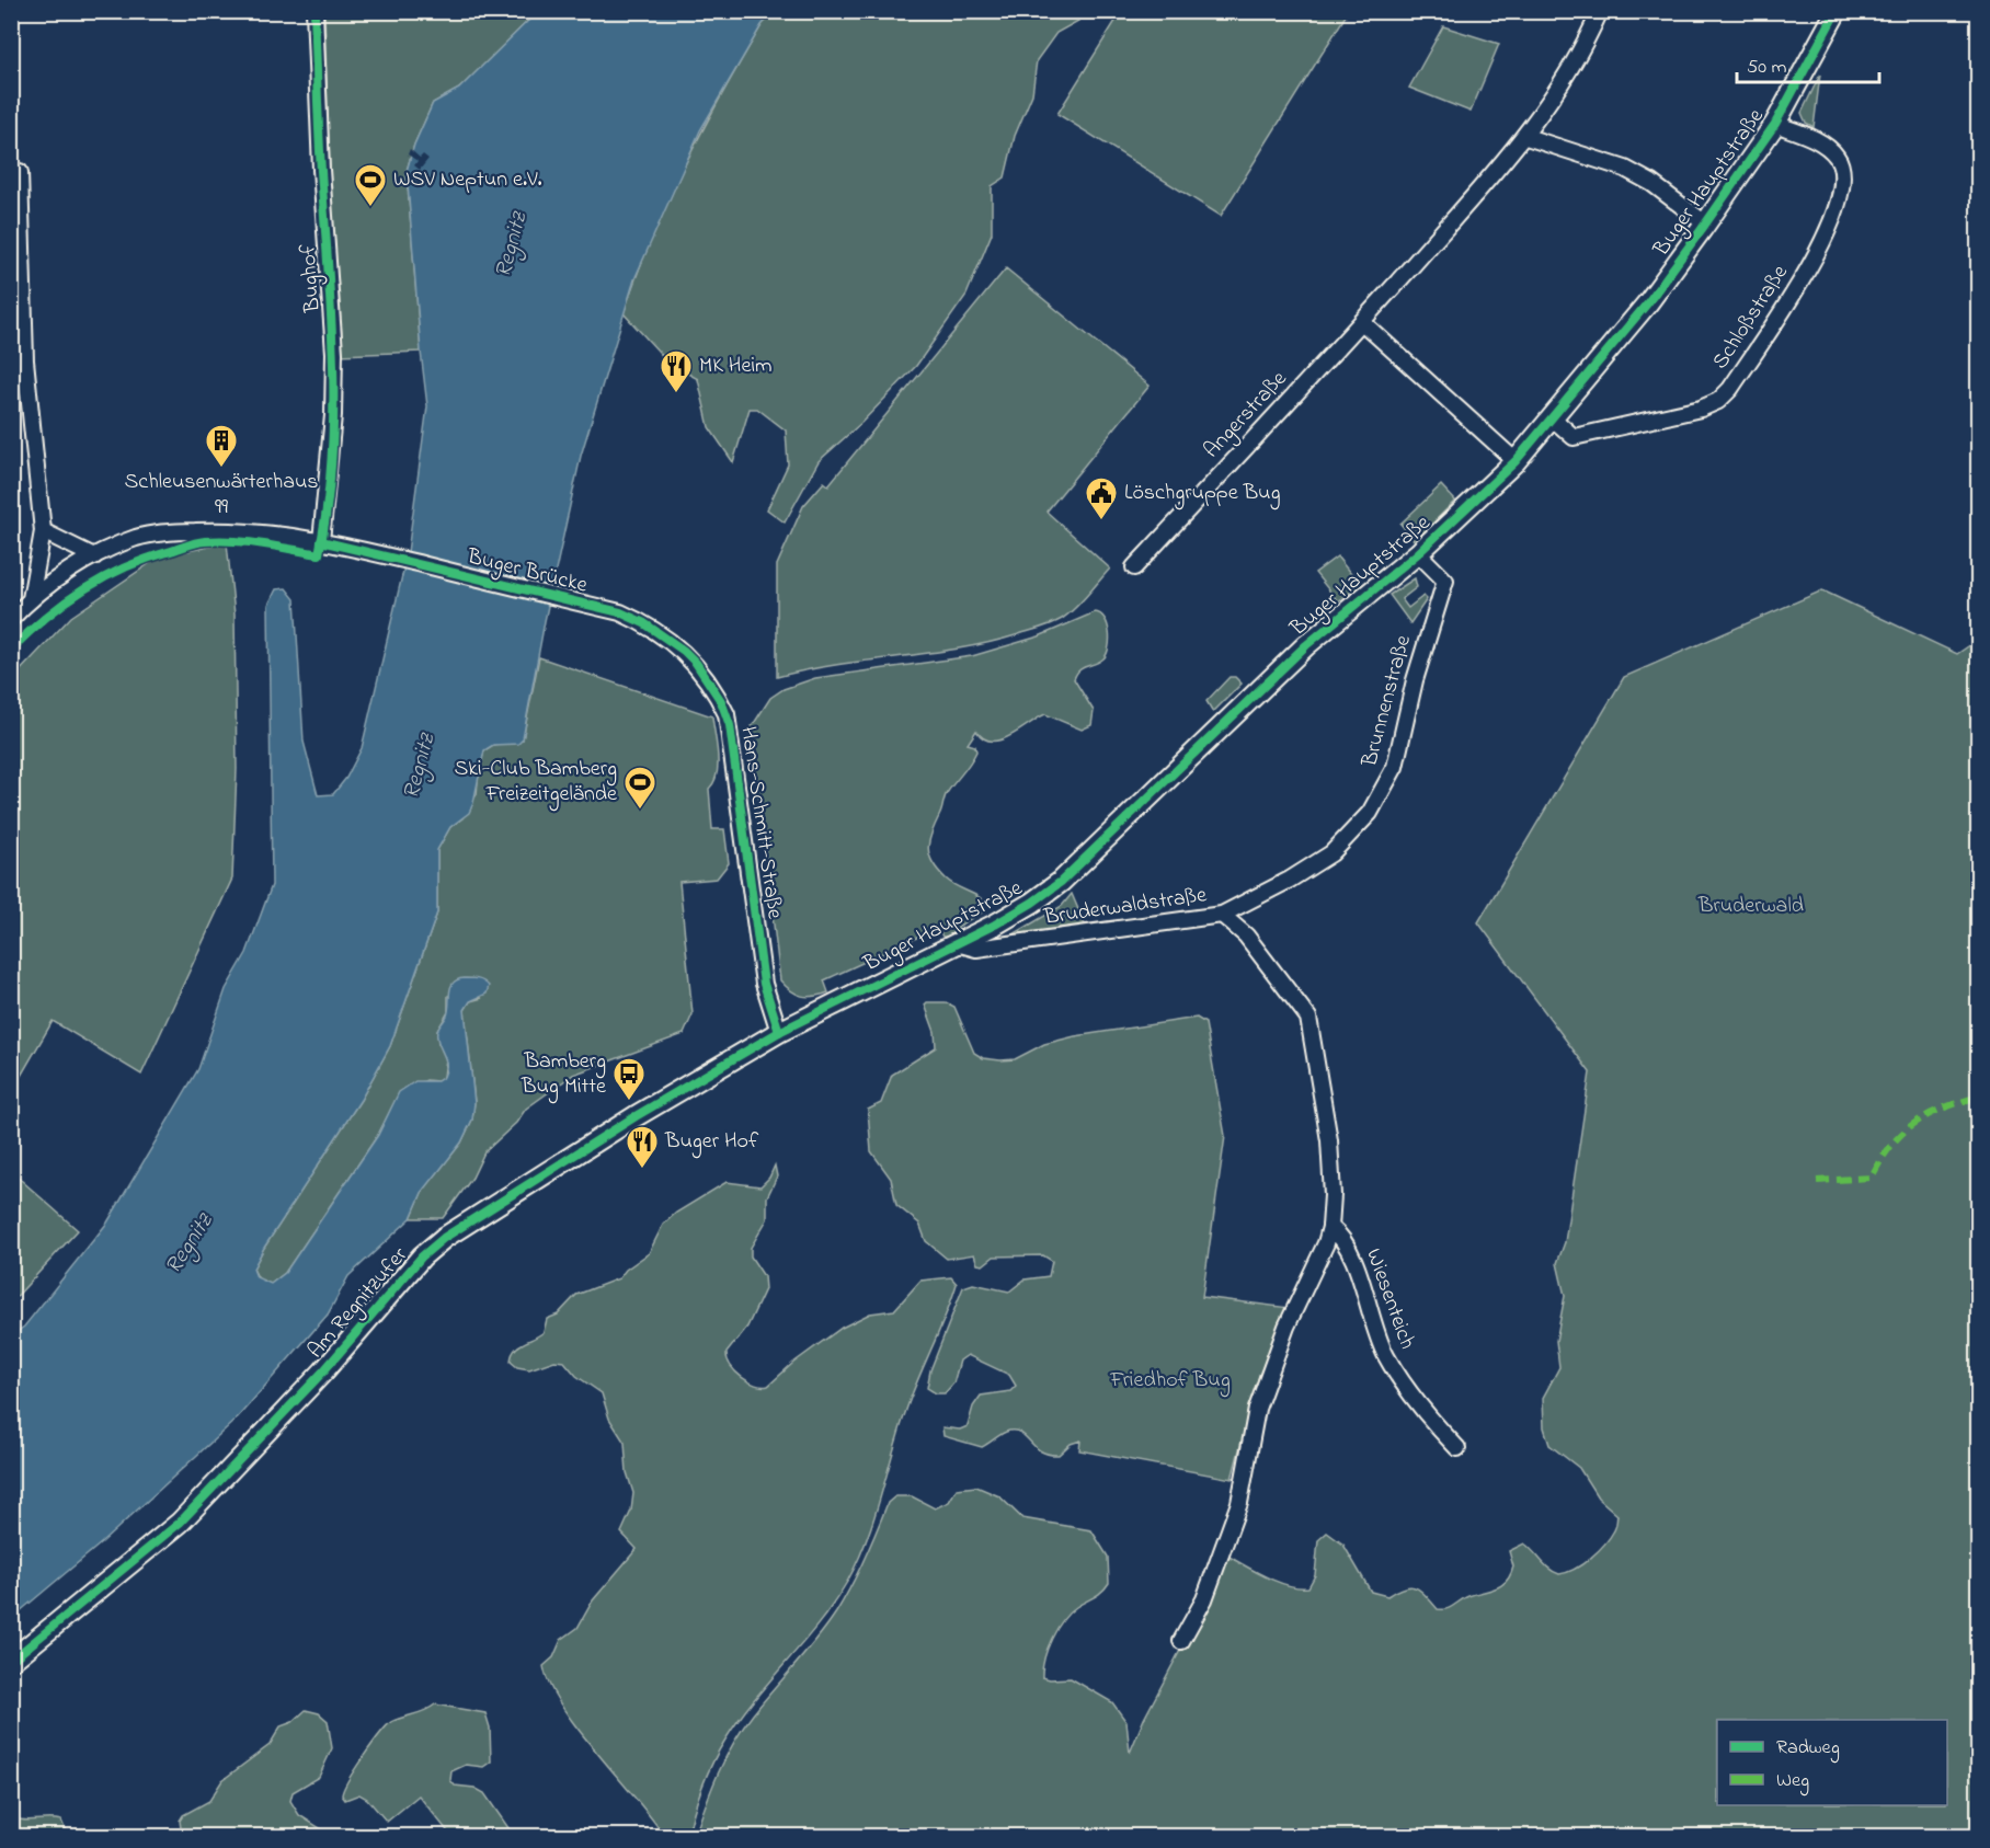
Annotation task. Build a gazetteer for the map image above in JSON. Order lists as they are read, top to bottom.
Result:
{
  "streets": {
    "street": [
      "Buger Hauptstraße",
      "Bughof",
      "Schloßstraße",
      "Angerstraße",
      "Buger Brücke",
      "Brunnenstraße",
      "Hans-Schmitt-Straße",
      "Bruderwaldstraße",
      "Wiesenteich",
      "Am Regnitzufer"
    ]
  },
  "crossings": [
    ["Buger Hauptstraße", "Schloßstraße"],
    ["Buger Hauptstraße", "Brunnenstraße"],
    ["Buger Hauptstraße", "Hans-Schmitt-Straße"],
    ["Buger Hauptstraße", "Bruderwaldstraße"],
    ["Buger Hauptstraße", "Am Regnitzufer"],
    ["Bughof", "Buger Brücke"],
    ["Buger Brücke", "Hans-Schmitt-Straße"],
    ["Brunnenstraße", "Bruderwaldstraße"],
    ["Hans-Schmitt-Straße", "Am Regnitzufer"],
    ["Bruderwaldstraße", "Wiesenteich"]
  ],
  "water": ["Regnitz"],
  "parks": ["Bruderwald", "Friedhof Bug"],
  "places": {
    "sports": ["WSV Neptun e.V.", "Ski-Club Bamberg Freizeitgelände"],
    "restaurant": ["MK Heim", "Buger Hof"],
    "building": ["Schleusenwärterhaus 99"],
    "public building": ["Löschgruppe Bug"],
    "bus stop": ["Bamberg Bug Mitte"]
  },
  "legend": ["Radweg", "Weg"],
  "scale_bar": "50 m"
}
